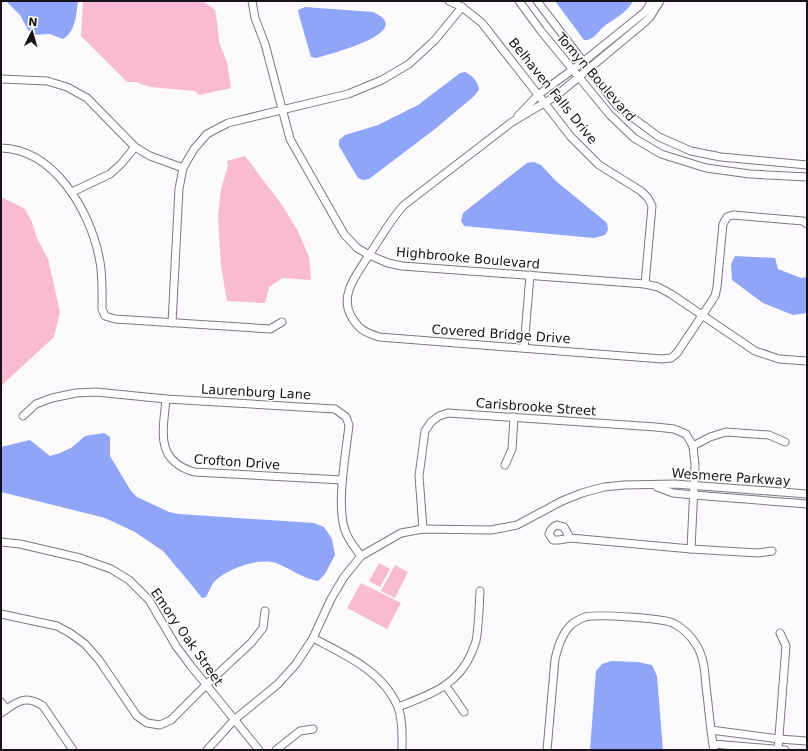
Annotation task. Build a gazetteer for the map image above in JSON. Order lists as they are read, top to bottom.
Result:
{
  "streets": {
    "street": [
      "Tomyn Boulevard",
      "Belhaven Falls Drive",
      "Highbrooke Boulevard",
      "Covered Bridge Drive",
      "Laurenburg Lane",
      "Carisbrooke Street",
      "Crofton Drive",
      "Wesmere Parkway",
      "Emory Oak Street"
    ]
  },
  "crossings": [
    ["Belhaven Falls Drive", "Highbrooke Boulevard"],
    ["Highbrooke Boulevard", "Covered Bridge Drive"],
    ["Laurenburg Lane", "Crofton Drive"],
    ["Laurenburg Lane", "Wesmere Parkway"],
    ["Carisbrooke Street", "Wesmere Parkway"],
    ["Wesmere Parkway", "Emory Oak Street"]
  ],
  "north": "top"
}
